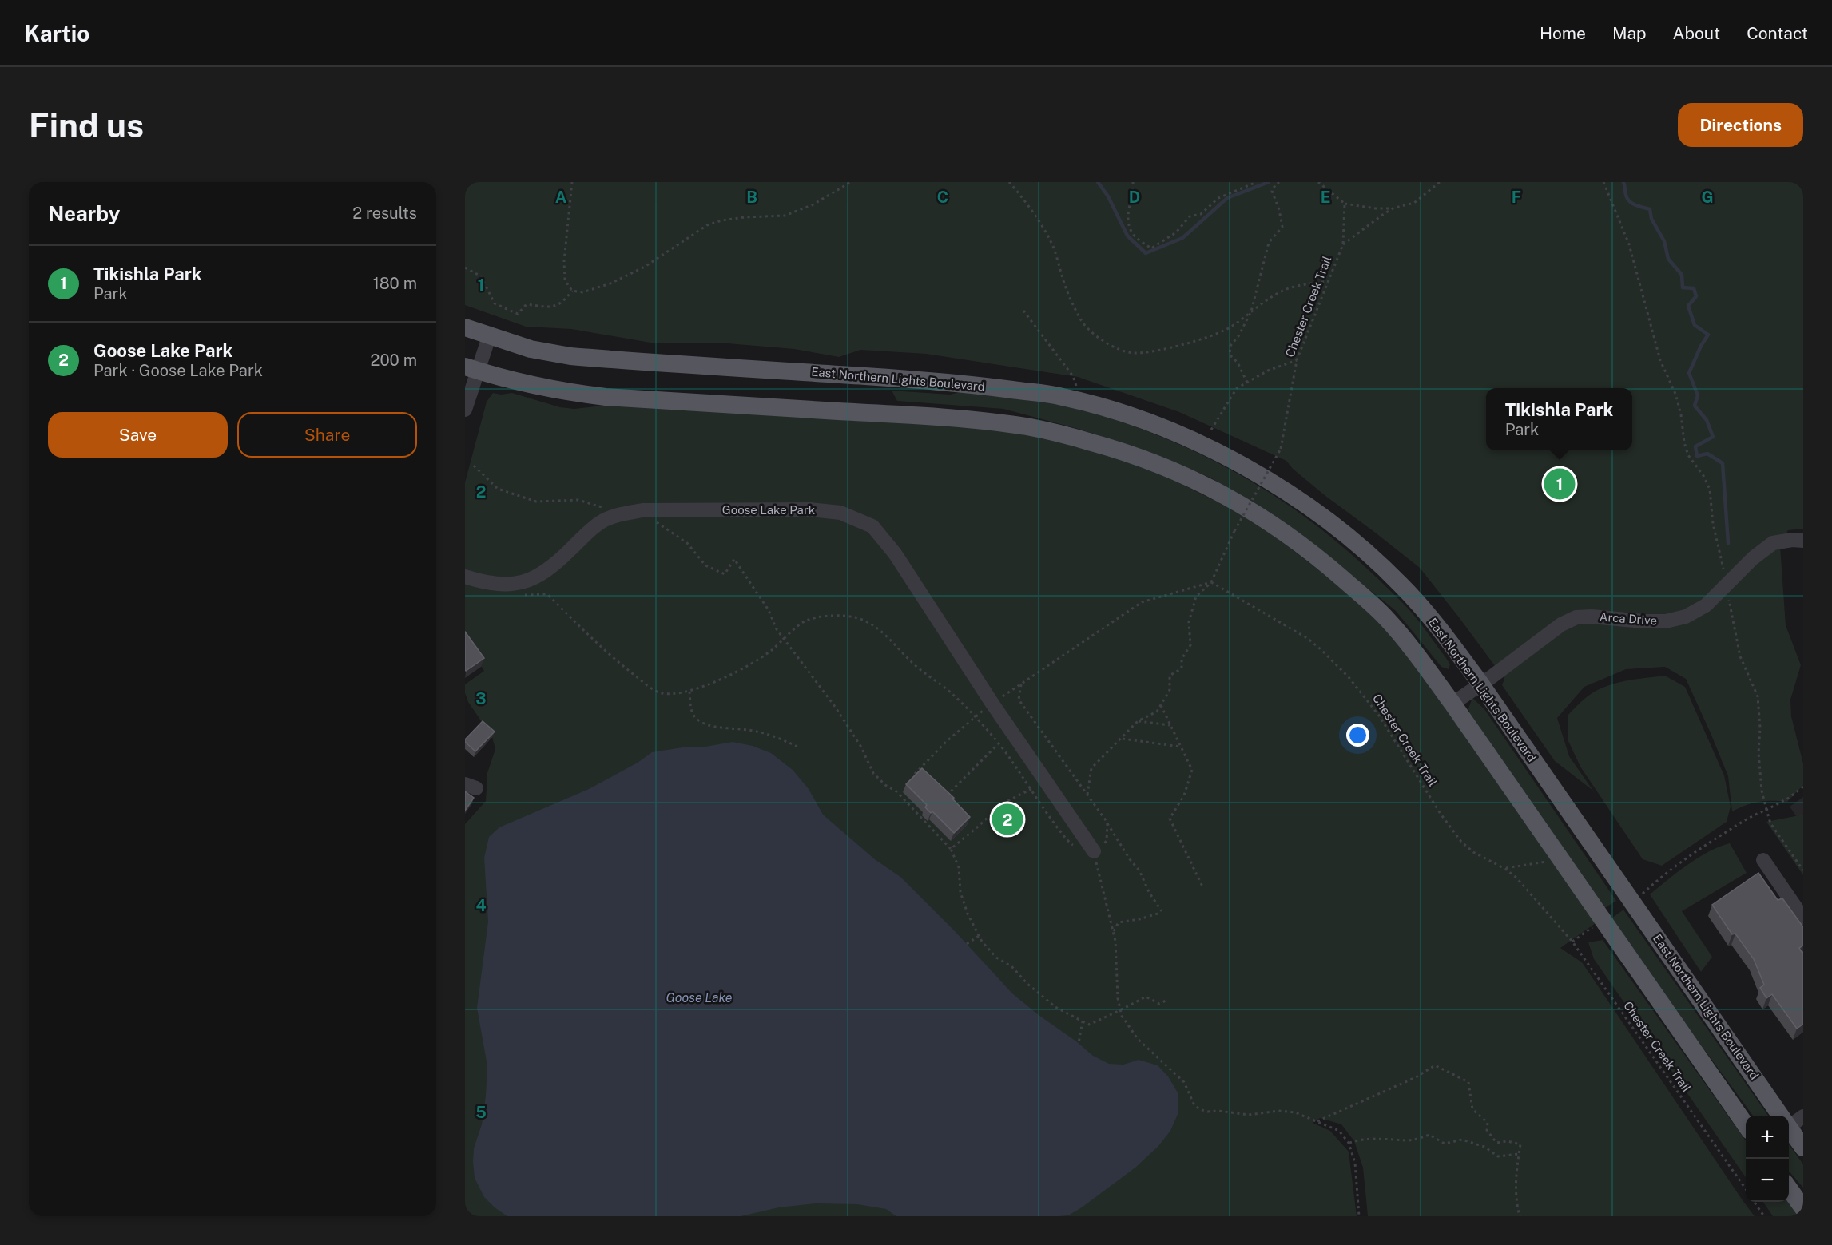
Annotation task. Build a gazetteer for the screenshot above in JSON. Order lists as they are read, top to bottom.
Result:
{
  "streets": {
    "main road": ["East Northern Lights Boulevard"],
    "street": ["Goose Lake Park", "Arca Drive"],
    "path": ["Chester Creek Trail"]
  },
  "crossings": [
    ["East Northern Lights Boulevard", "Arca Drive"]
  ],
  "water": ["Goose Lake"],
  "page": {
    "header": "Kartio",
    "nav": [
      "Home",
      "Map",
      "About",
      "Contact"
    ],
    "buttons": [
      "Directions",
      ["Save", "Share"]
    ],
    "title": "Find us",
    "heading": ["Nearby", "2 results"],
    "list": [
      {
        "mark": "1",
        "name": "Tikishla Park",
        "note": "Park",
        "value": "180 m"
      },
      {
        "mark": "2",
        "name": "Goose Lake Park",
        "note": "Park · Goose Lake Park",
        "value": "200 m"
      }
    ],
    "popup": ["Tikishla Park", "Park"],
    "pins": ["1", "2"],
    "map_buttons": ["+", "−"]
  },
  "grid": {
    "columns": [
      "A",
      "B",
      "C",
      "D",
      "E",
      "F",
      "G"
    ],
    "rows": [
      "1",
      "2",
      "3",
      "4",
      "5"
    ]
  }
}
